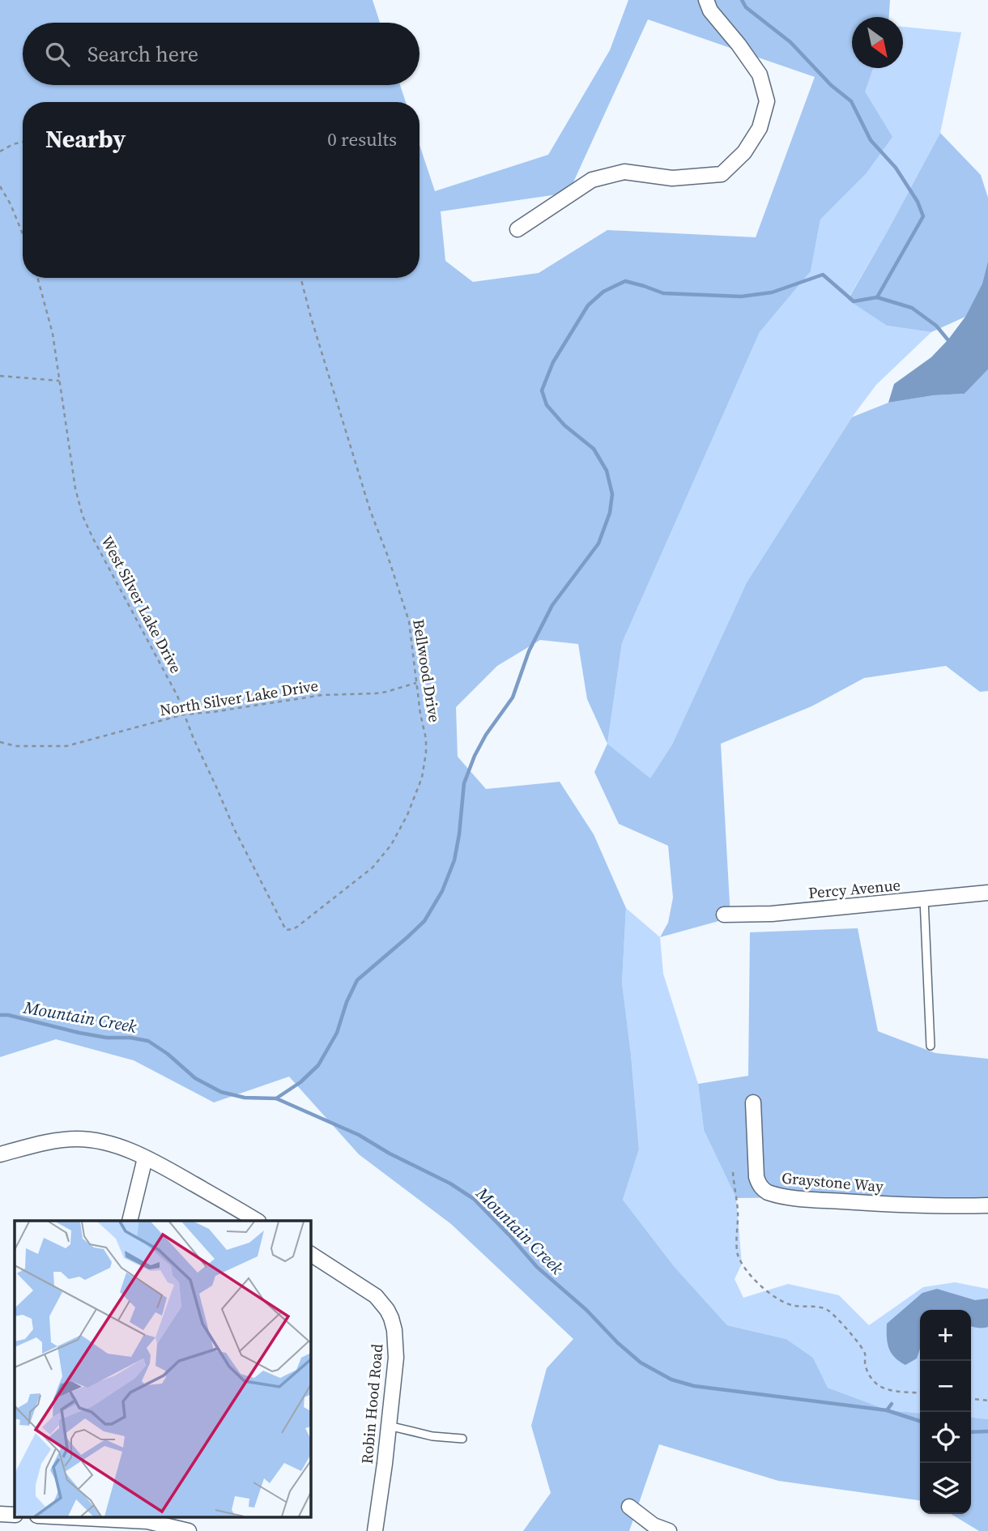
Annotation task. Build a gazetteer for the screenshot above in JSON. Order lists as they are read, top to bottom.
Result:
{
  "streets": {
    "street": ["Percy Avenue", "Graystone Way", "Robin Hood Road"],
    "path": ["West Silver Lake Drive", "Bellwood Drive", "North Silver Lake Drive"]
  },
  "crossings": [
    ["West Silver Lake Drive", "Bellwood Drive"],
    ["West Silver Lake Drive", "North Silver Lake Drive"],
    ["Bellwood Drive", "North Silver Lake Drive"]
  ],
  "water": ["Mountain Creek"],
  "north": "bottom right",
  "page": {
    "search": "Search here",
    "heading": ["Nearby", "0 results"],
    "map_buttons": ["+", "−"]
  }
}
